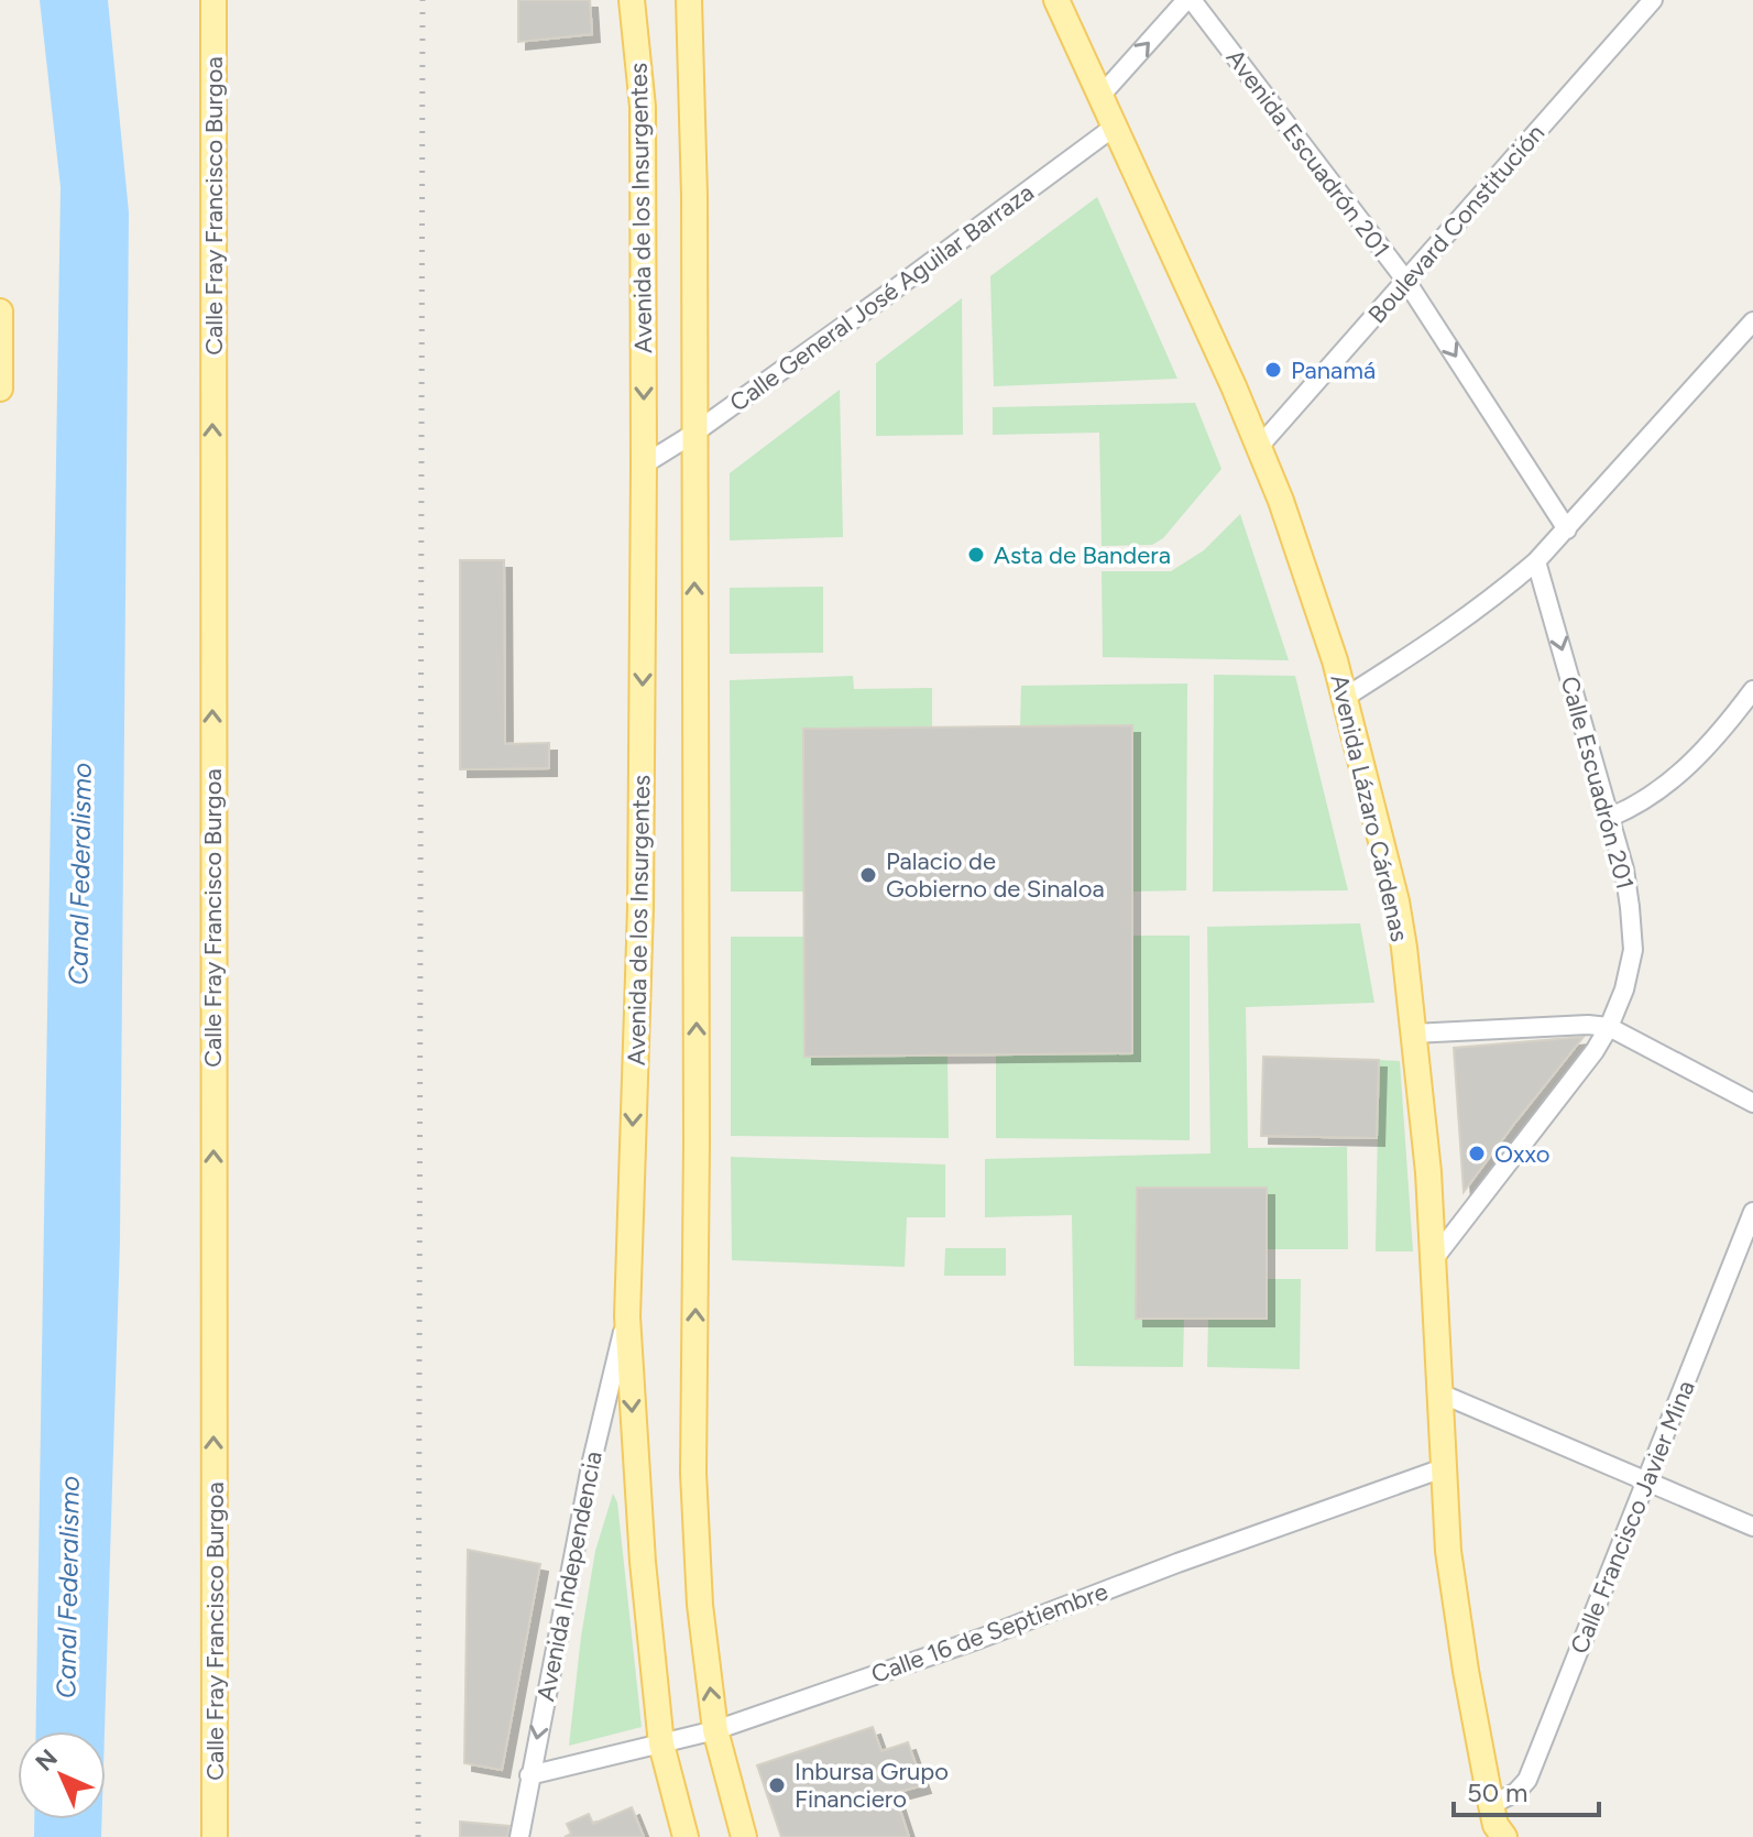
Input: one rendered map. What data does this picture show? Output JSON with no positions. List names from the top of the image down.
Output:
{
  "streets": {
    "main road": ["Calle Fray Francisco Burgoa", "Avenida de los Insurgentes", "Avenida Lázaro Cárdenas"],
    "street": [
      "Avenida Escuadrón 201",
      "Boulevard Constitución",
      "Calle General José Aguilar Barraza",
      "Calle Escuadrón 201",
      "Calle Francisco Javier Mina",
      "Avenida Independencia",
      "Calle 16 de Septiembre"
    ]
  },
  "crossings": [
    ["Avenida Escuadrón 201", "Boulevard Constitución"],
    ["Avenida de los Insurgentes", "Calle General José Aguilar Barraza"],
    ["Avenida de los Insurgentes", "Avenida Independencia"],
    ["Avenida de los Insurgentes", "Calle 16 de Septiembre"],
    ["Boulevard Constitución", "Avenida Lázaro Cárdenas"],
    ["Calle General José Aguilar Barraza", "Avenida Lázaro Cárdenas"],
    ["Calle Escuadrón 201", "Avenida Lázaro Cárdenas"],
    ["Avenida Lázaro Cárdenas", "Calle Francisco Javier Mina"],
    ["Avenida Lázaro Cárdenas", "Calle 16 de Septiembre"],
    ["Avenida Independencia", "Calle 16 de Septiembre"]
  ],
  "one_way": ["Avenida Escuadrón 201", "Calle Fray Francisco Burgoa", "Avenida Independencia"],
  "water": ["Canal Federalismo"],
  "places": [
    "Panamá",
    "Asta de Bandera",
    "Palacio de Gobierno de Sinaloa",
    "Oxxo",
    "Inbursa Grupo Financiero"
  ],
  "scale_bar": "50 m",
  "north": "top left"
}
